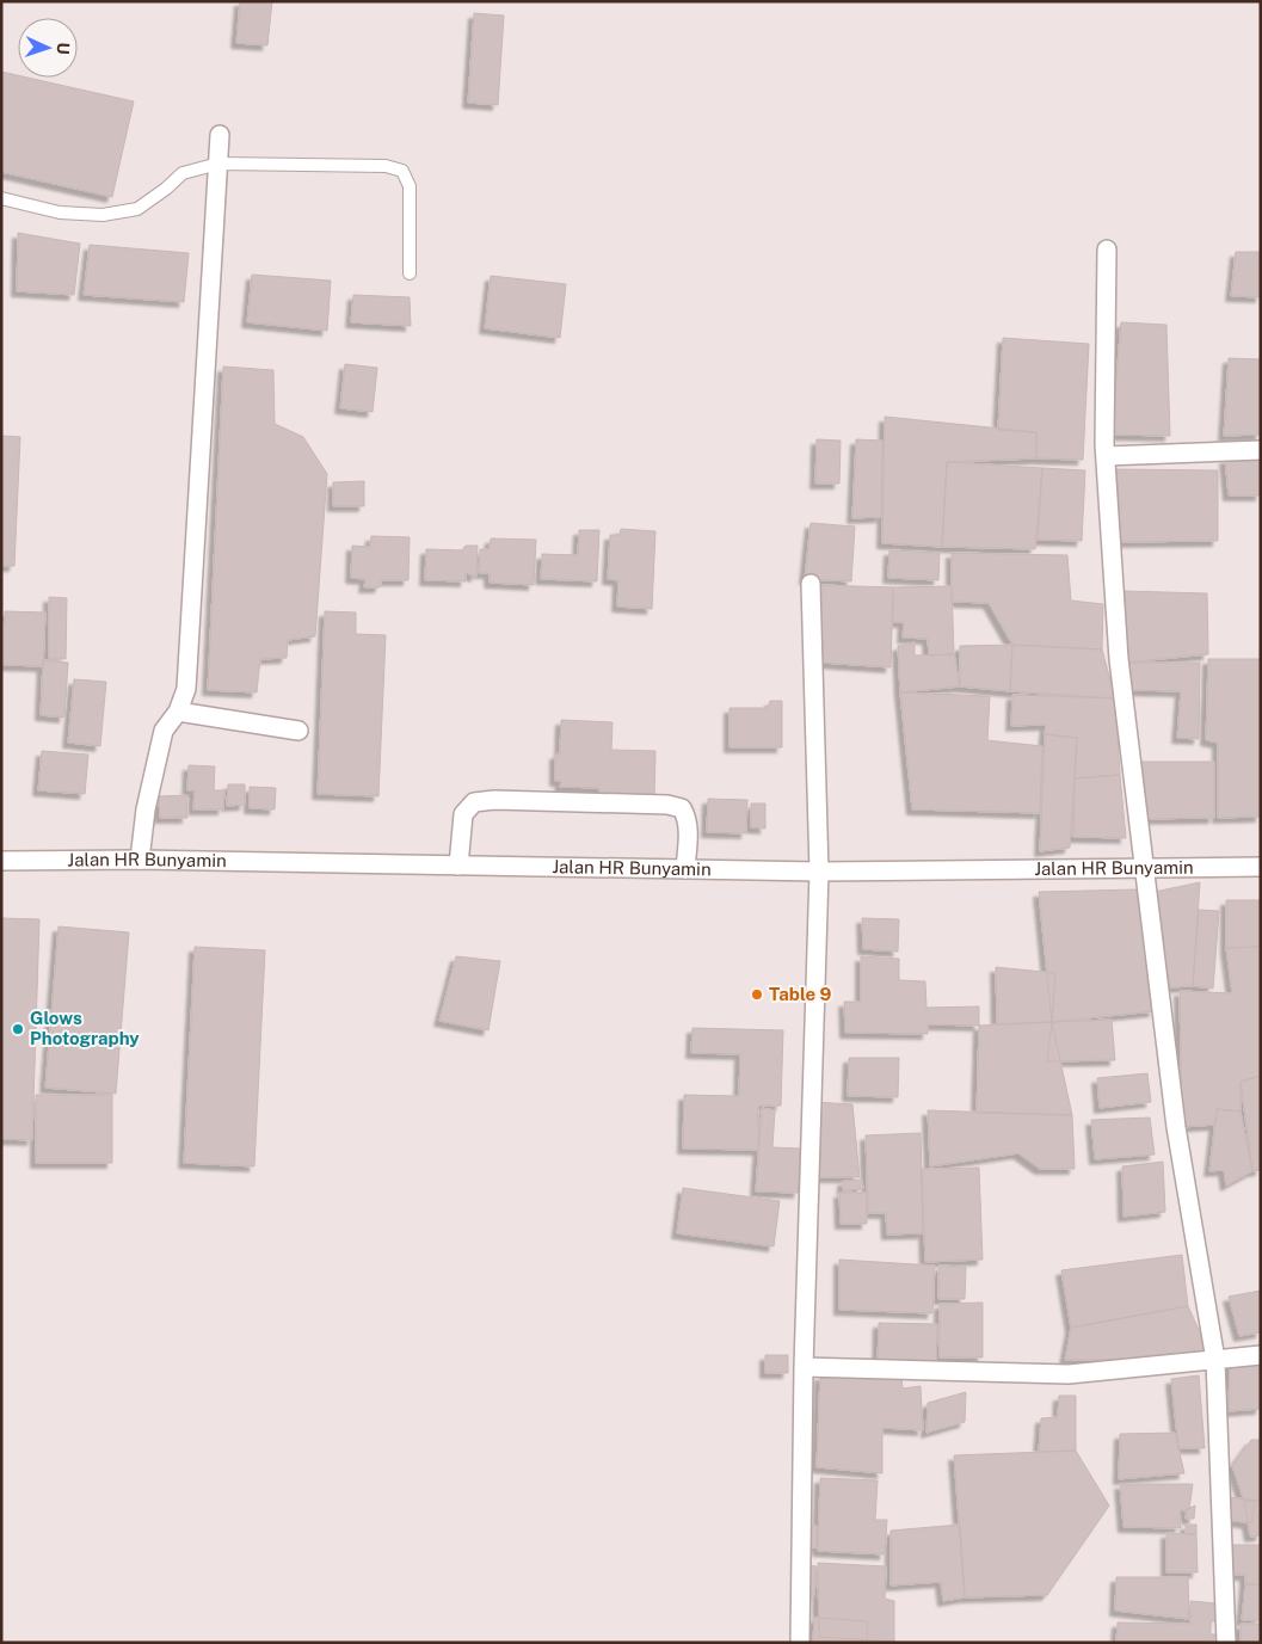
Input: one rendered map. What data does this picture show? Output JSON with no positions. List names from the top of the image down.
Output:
{
  "streets": {
    "street": ["Jalan HR Bunyamin"]
  },
  "places": ["Table 9", "Glows Photography"],
  "north": "right"
}
